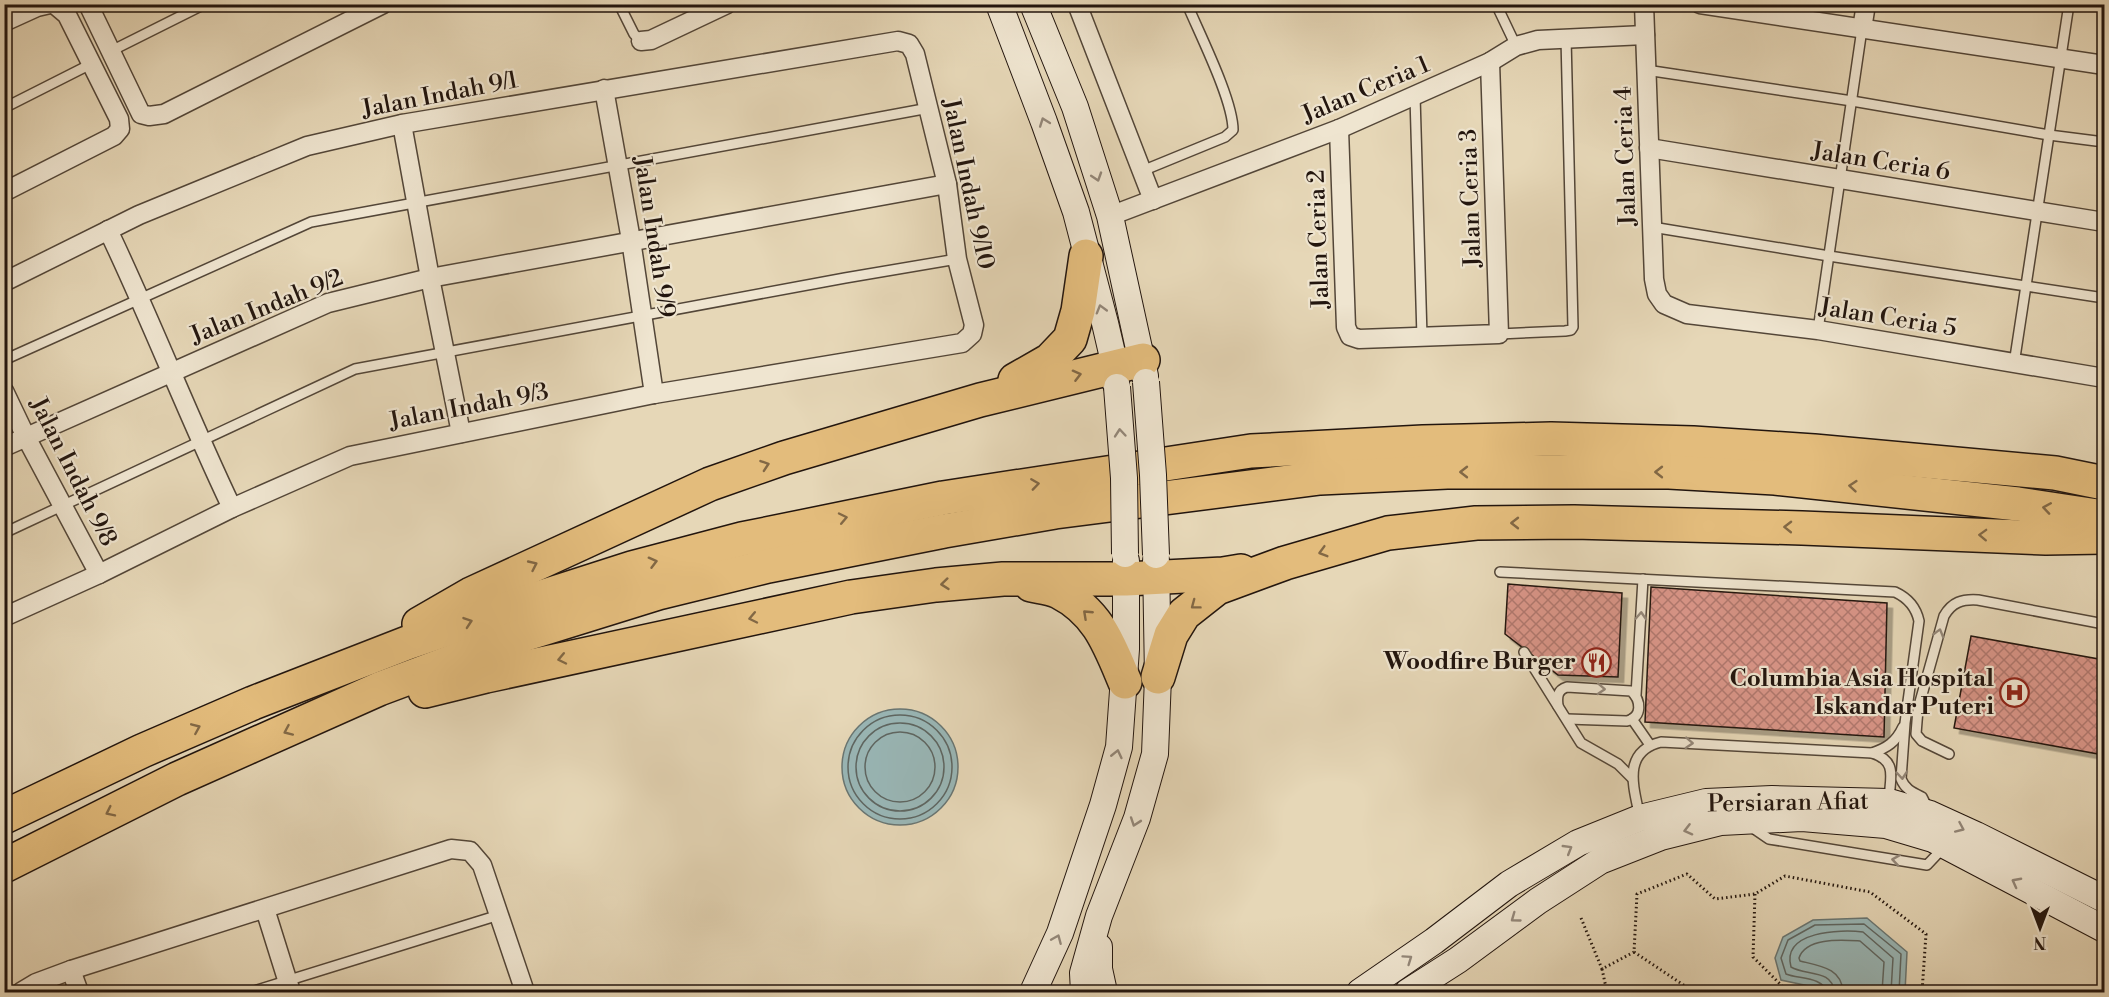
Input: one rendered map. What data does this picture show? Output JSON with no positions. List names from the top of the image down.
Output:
{
  "streets": {
    "main road": ["Persiaran Afiat"],
    "street": [
      "Jalan Ceria 1",
      "Jalan Indah 9/1",
      "Jalan Ceria 4",
      "Jalan Ceria 6",
      "Jalan Indah 9/10",
      "Jalan Ceria 3",
      "Jalan Indah 9/9",
      "Jalan Ceria 2",
      "Jalan Indah 9/2",
      "Jalan Ceria 5",
      "Jalan Indah 9/3",
      "Jalan Indah 9/8"
    ]
  },
  "crossings": [
    ["Jalan Ceria 1", "Jalan Ceria 4"],
    ["Jalan Ceria 1", "Jalan Ceria 3"],
    ["Jalan Ceria 1", "Jalan Ceria 2"],
    ["Jalan Indah 9/1", "Jalan Indah 9/10"],
    ["Jalan Indah 9/1", "Jalan Indah 9/9"],
    ["Jalan Ceria 4", "Jalan Ceria 6"],
    ["Jalan Ceria 4", "Jalan Ceria 5"],
    ["Jalan Indah 9/10", "Jalan Indah 9/2"],
    ["Jalan Indah 9/10", "Jalan Indah 9/3"],
    ["Jalan Indah 9/9", "Jalan Indah 9/2"],
    ["Jalan Indah 9/9", "Jalan Indah 9/3"],
    ["Jalan Indah 9/2", "Jalan Indah 9/8"],
    ["Jalan Indah 9/3", "Jalan Indah 9/8"]
  ],
  "places": {
    "restaurant": ["Woodfire Burger"],
    "hospital": ["Columbia Asia Hospital Iskandar Puteri"]
  },
  "north": "bottom"
}
